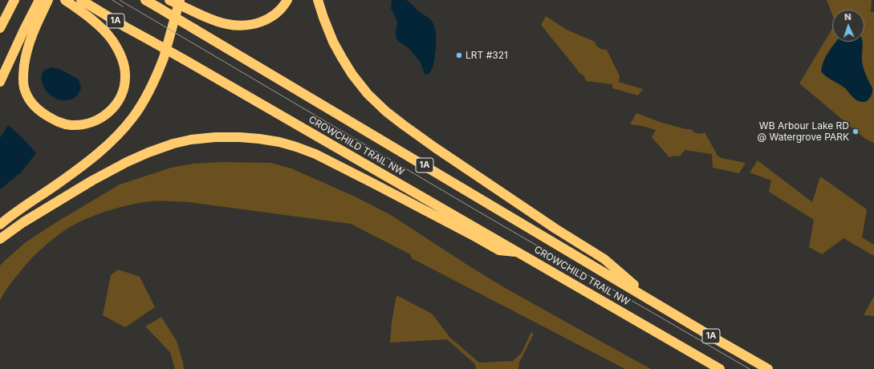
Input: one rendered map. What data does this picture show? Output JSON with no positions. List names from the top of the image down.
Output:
{
  "streets": {
    "highway": ["1A", "CROWCHILD TRAIL NW"]
  },
  "places": ["LRT #321", "WB Arbour Lake RD @ Watergrove PARK"],
  "north": "top"
}
